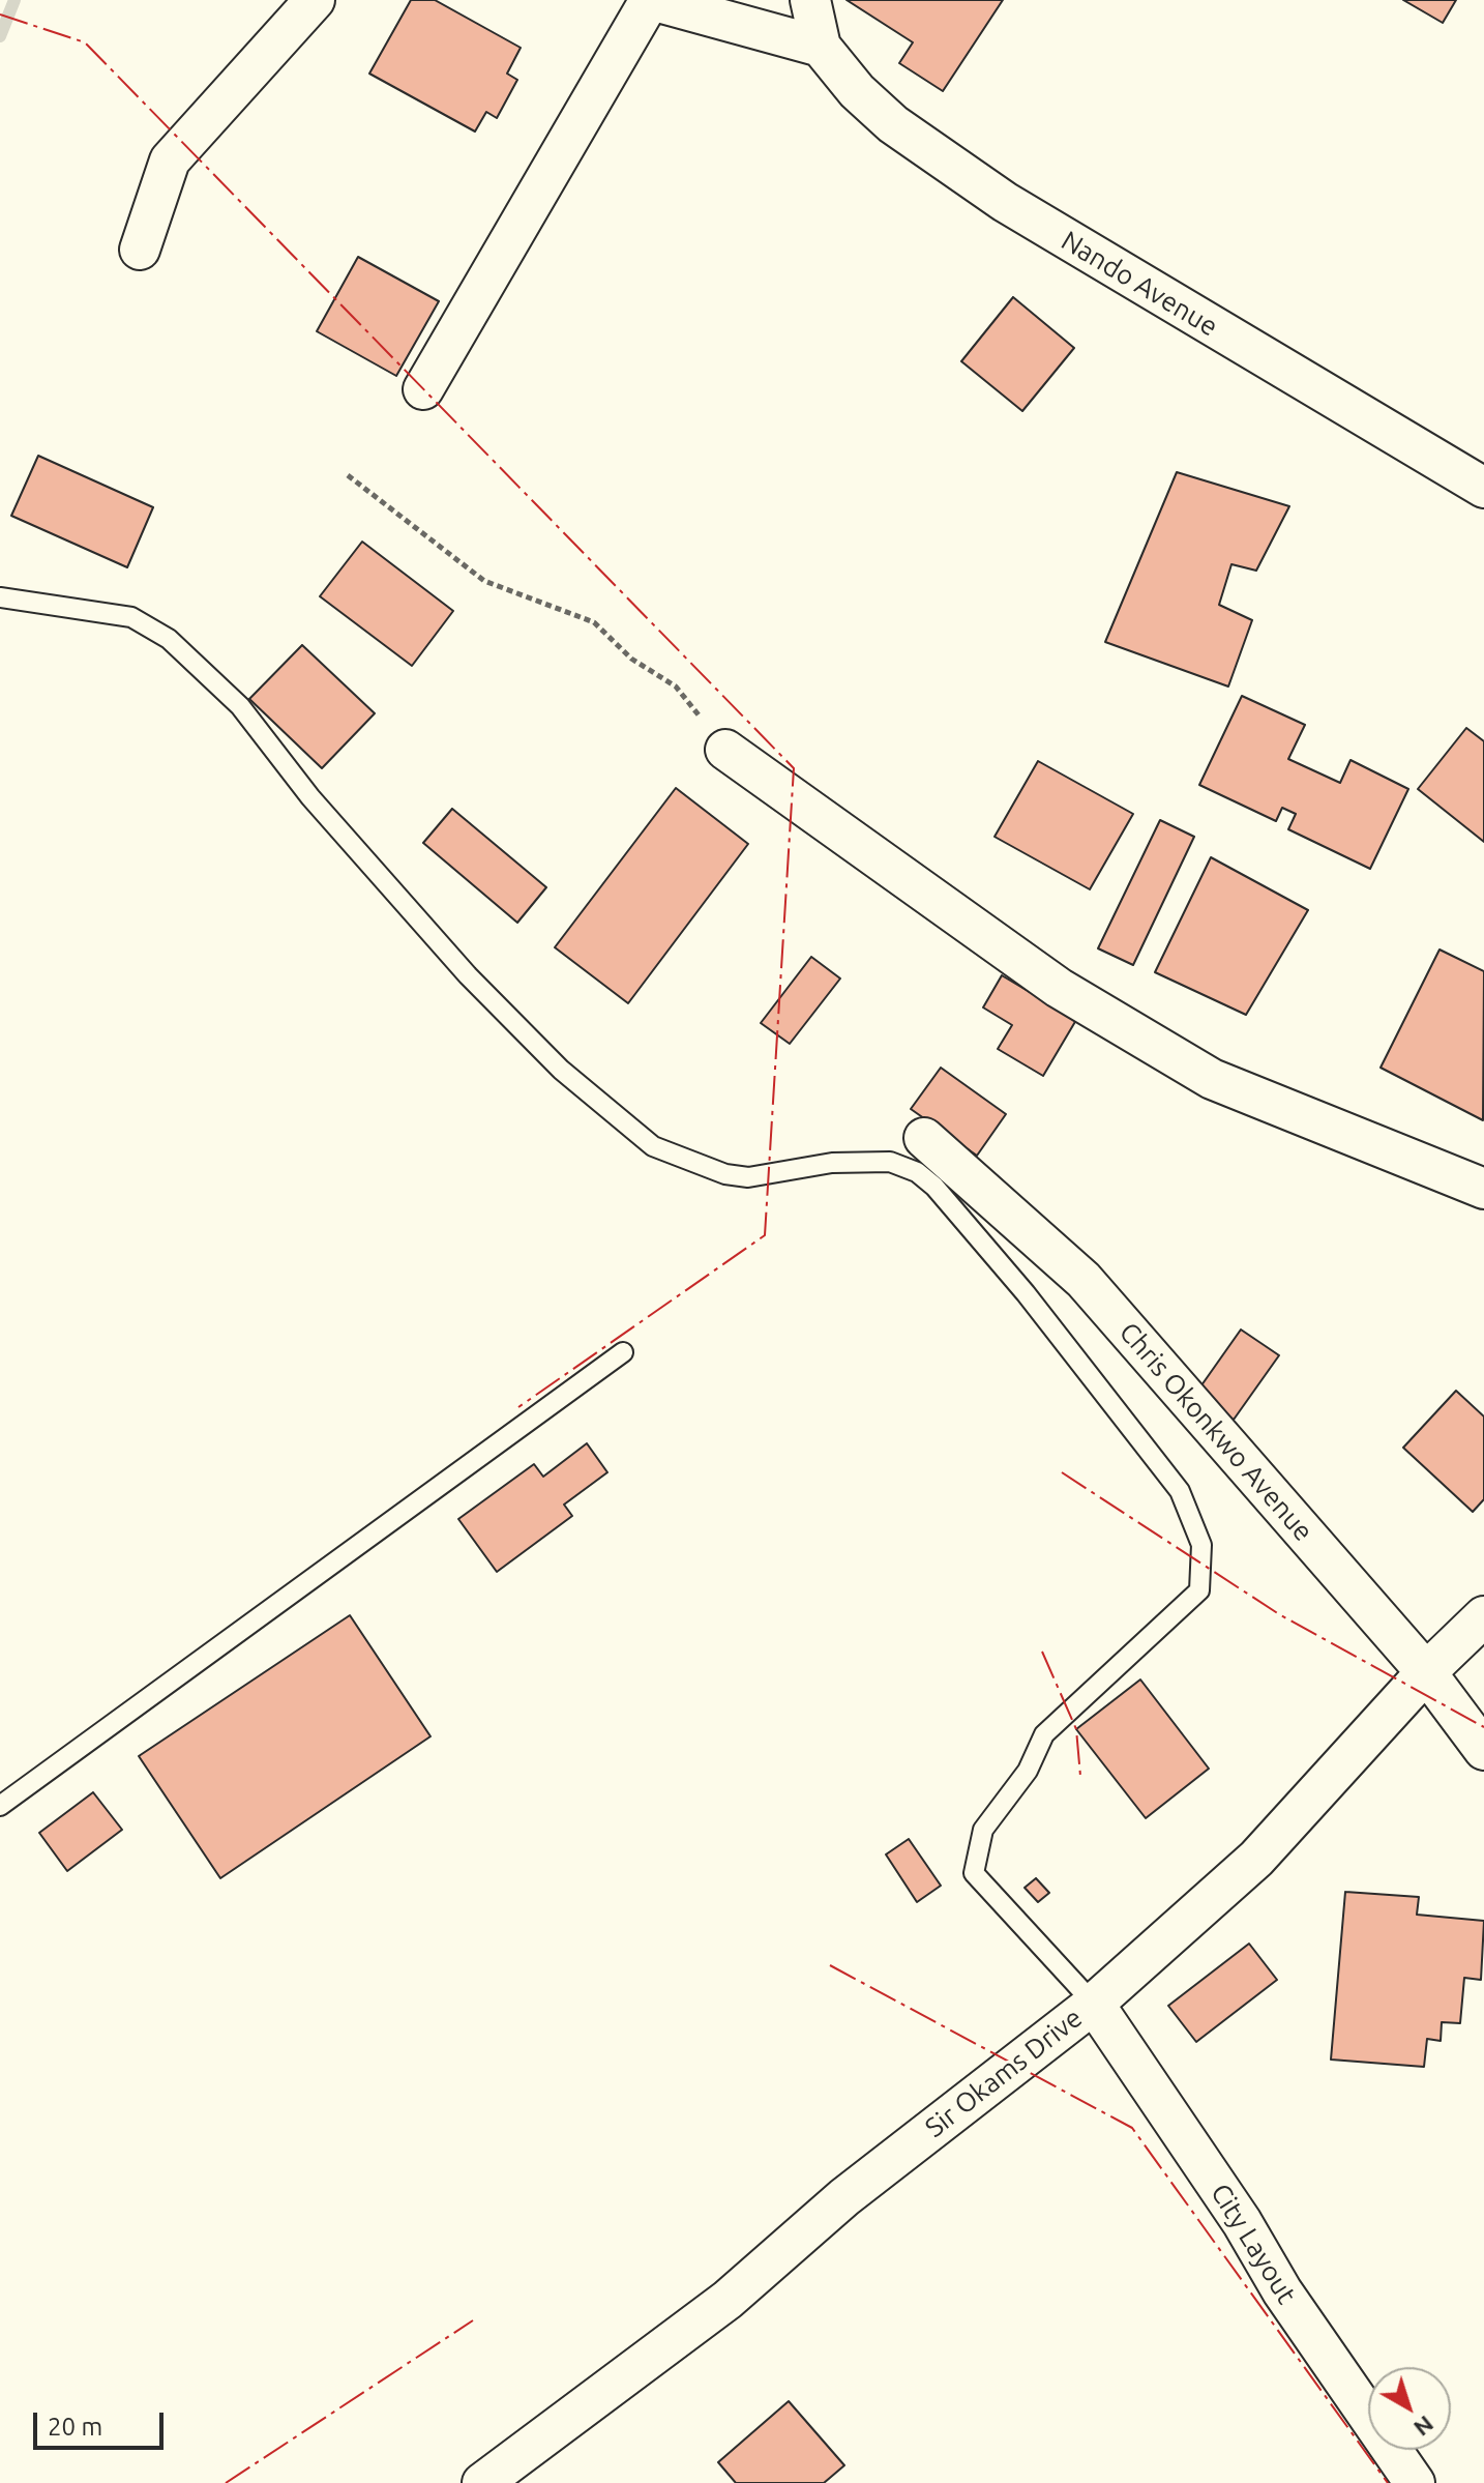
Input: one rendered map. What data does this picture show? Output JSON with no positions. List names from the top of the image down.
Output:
{
  "streets": {
    "street": [
      "Nando Avenue",
      "Chris Okonkwo Avenue",
      "Sir Okams Drive",
      "City Layout"
    ]
  },
  "crossings": [
    ["Chris Okonkwo Avenue", "Sir Okams Drive"],
    ["Sir Okams Drive", "City Layout"]
  ],
  "scale_bar": "20 m",
  "north": "bottom right"
}
